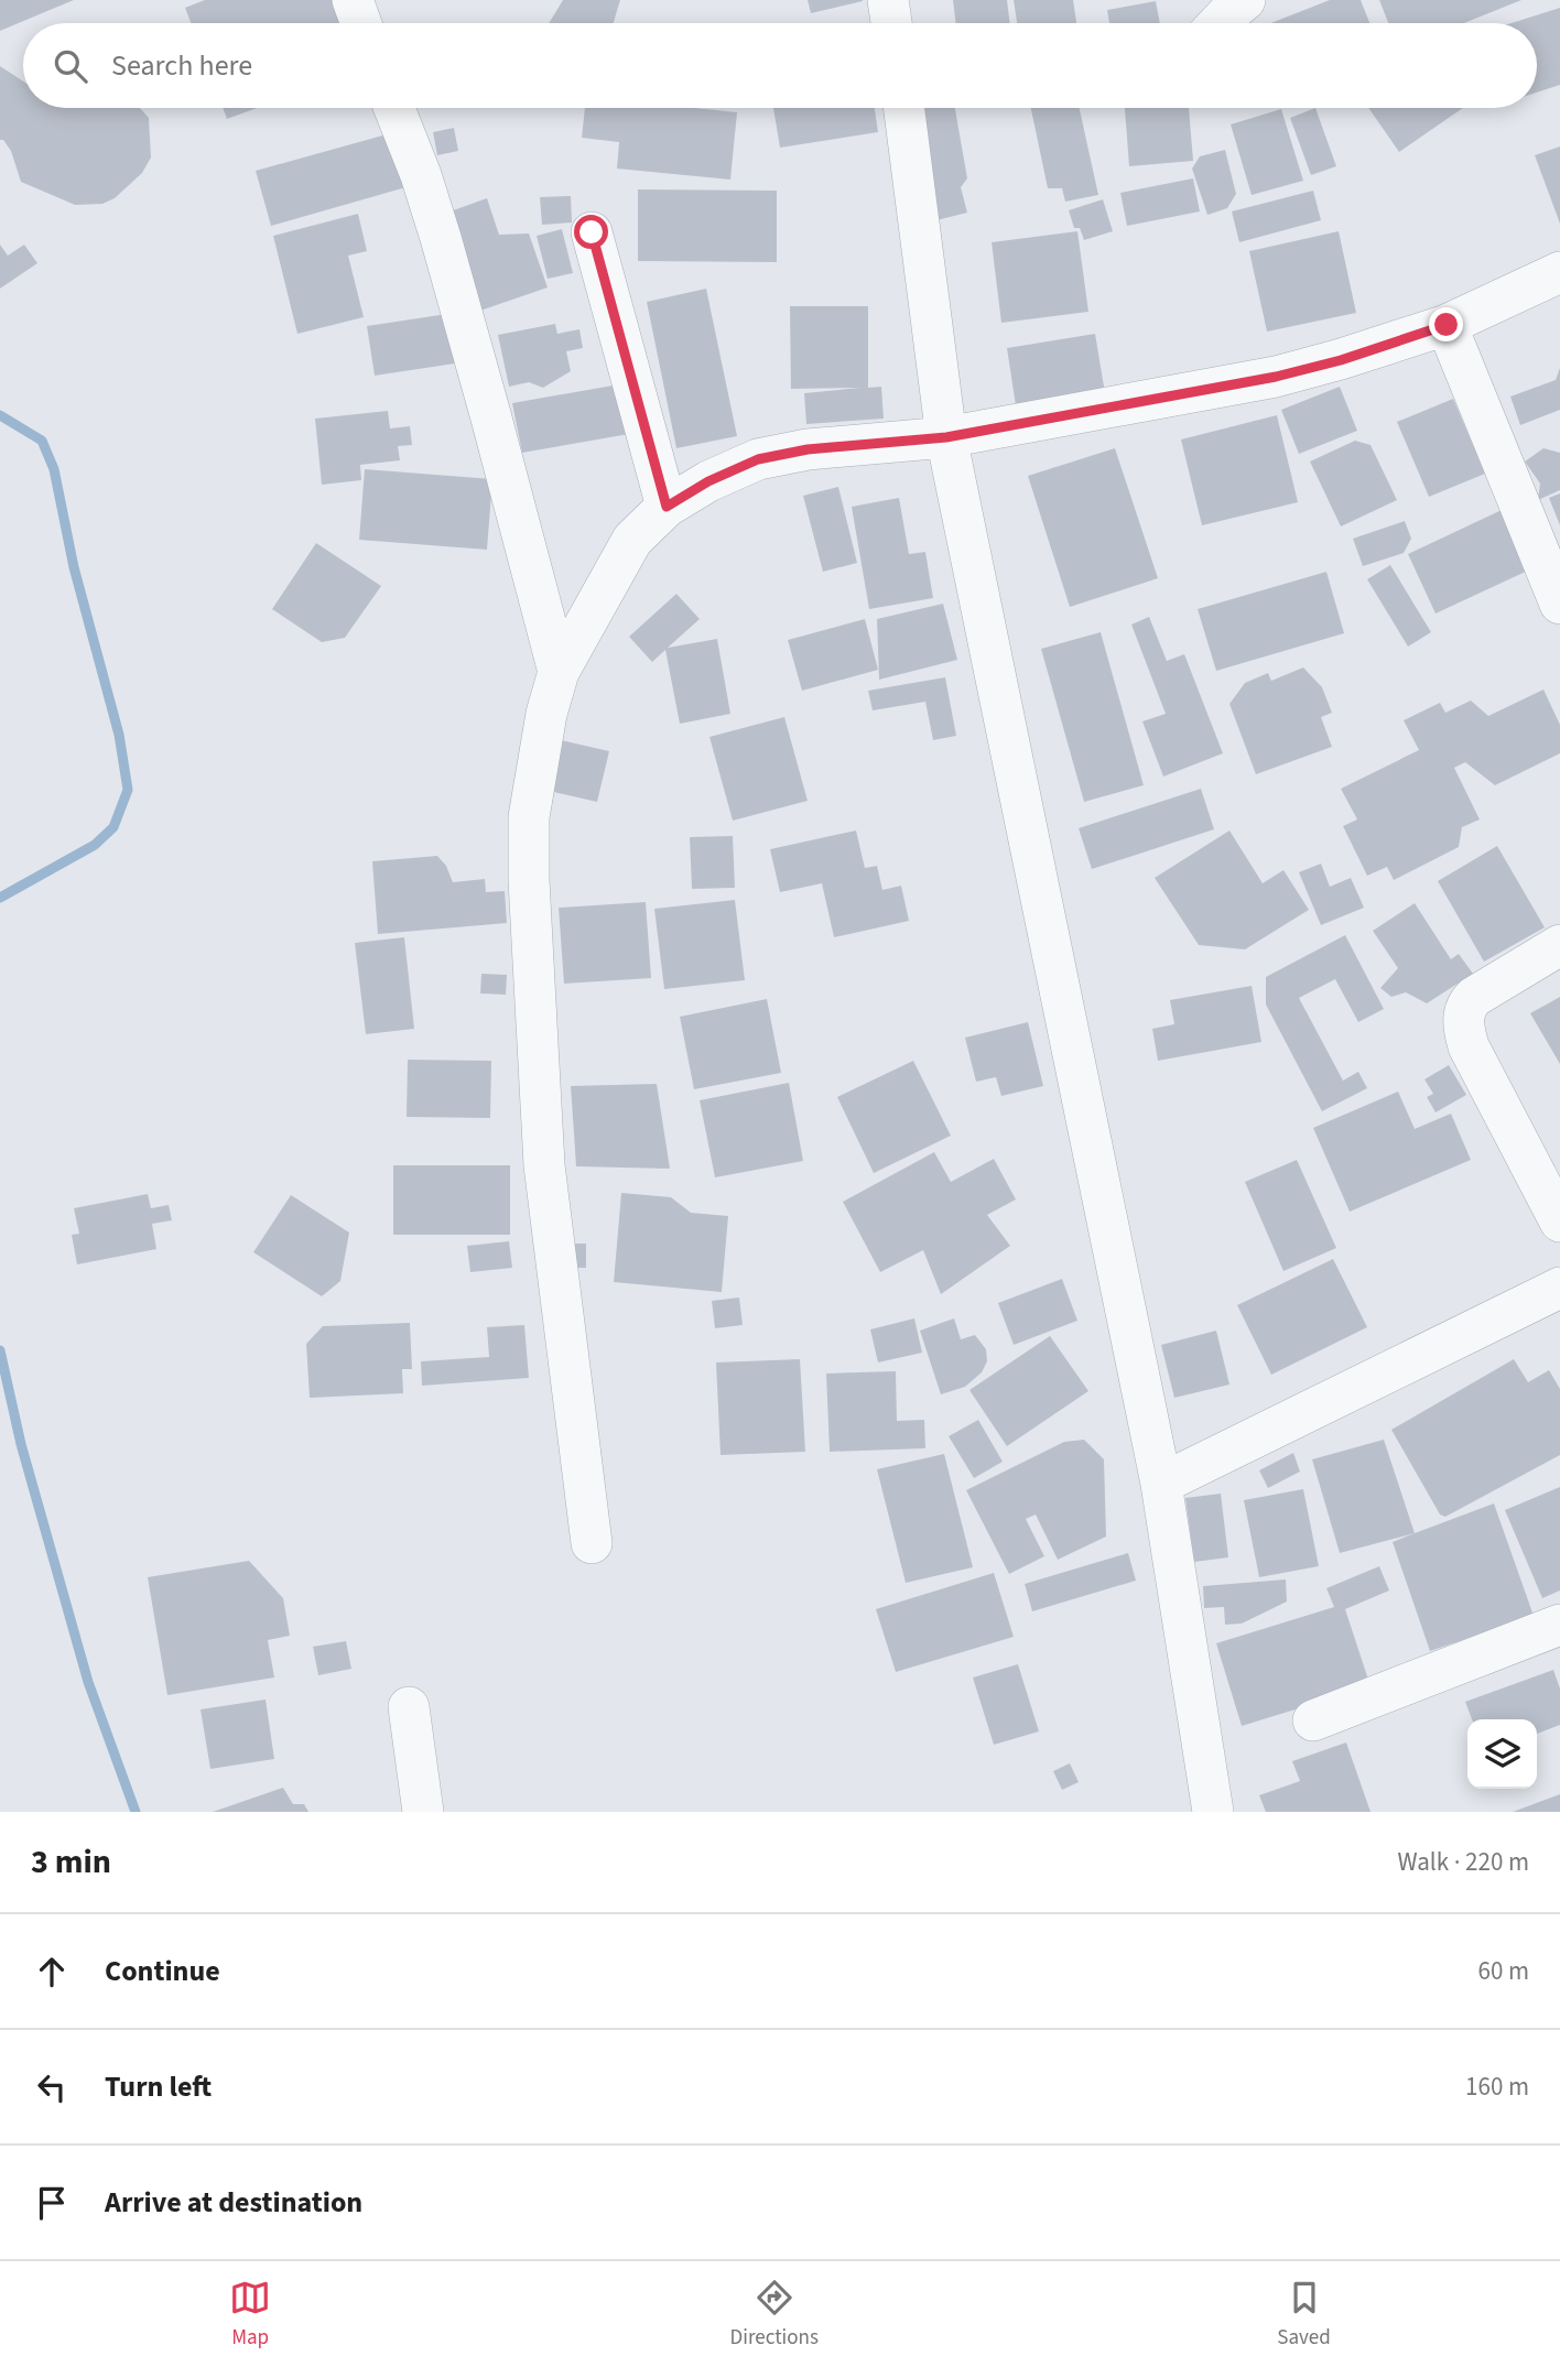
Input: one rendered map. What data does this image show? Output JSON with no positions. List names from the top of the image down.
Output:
{
  "page": {
    "search": "Search here",
    "heading": ["3 min", "Walk · 220 m"],
    "list": [
      ["Continue", "60 m"],
      ["Turn left", "160 m"],
      "Arrive at destination"
    ],
    "nav": ["Map", "Directions", "Saved"]
  }
}
